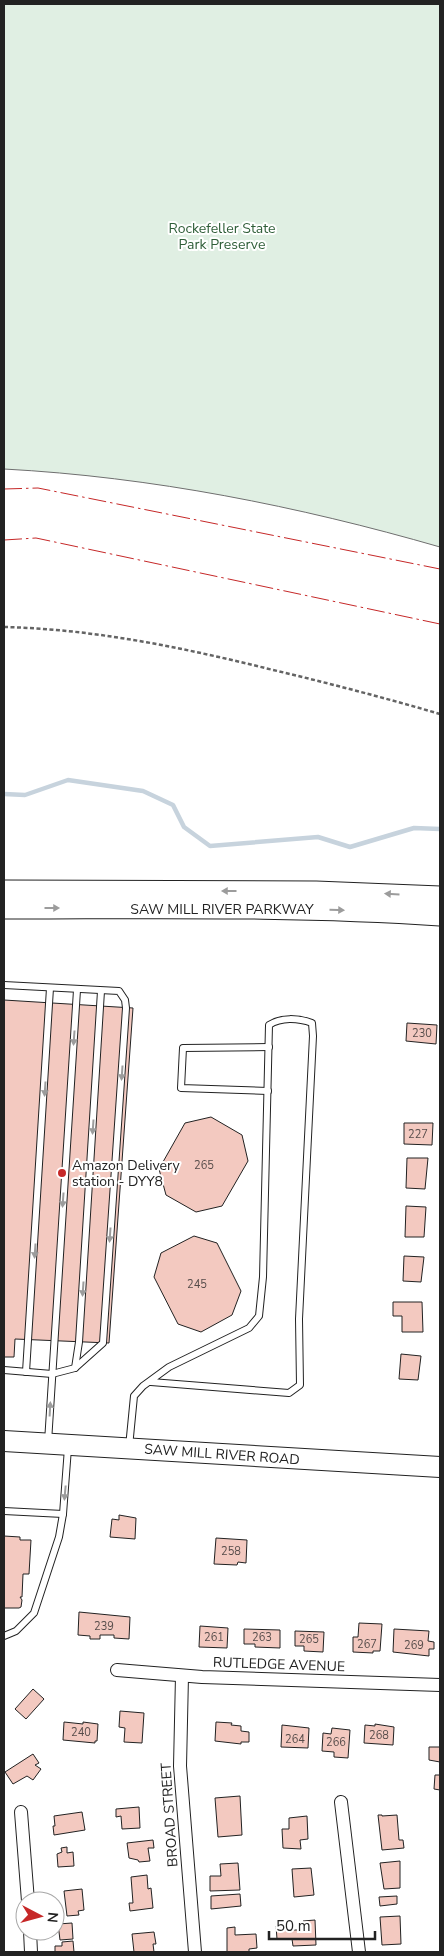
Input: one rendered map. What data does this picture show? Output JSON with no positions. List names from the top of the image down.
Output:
{
  "streets": {
    "highway": ["SAW MILL RIVER PARKWAY"],
    "main road": ["SAW MILL RIVER ROAD"],
    "street": ["RUTLEDGE AVENUE", "BROAD STREET"]
  },
  "crossings": [
    ["RUTLEDGE AVENUE", "BROAD STREET"]
  ],
  "parks": ["Rockefeller State Park Preserve"],
  "places": ["Amazon Delivery station - DYY8"],
  "house_numbers": [
    "230",
    "227",
    "265",
    "245",
    "258",
    "239",
    "261",
    "263",
    "265",
    "267",
    "269",
    "240",
    "268",
    "264",
    "266"
  ],
  "scale_bar": "50 m",
  "north": "right"
}
